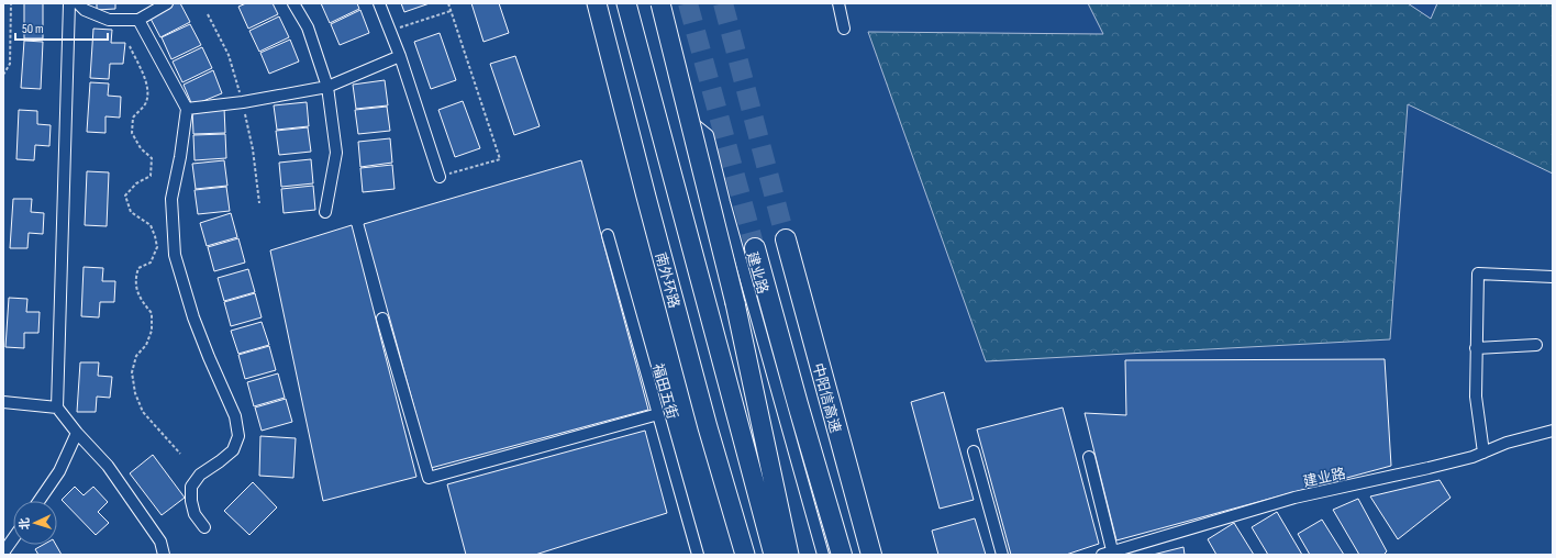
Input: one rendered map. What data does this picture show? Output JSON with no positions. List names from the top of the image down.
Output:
{
  "streets": {
    "highway": ["南外环路", "中阳信高速"],
    "street": ["建业路", "福田五街"]
  },
  "scale_bar": "50 m",
  "north": "left"
}
